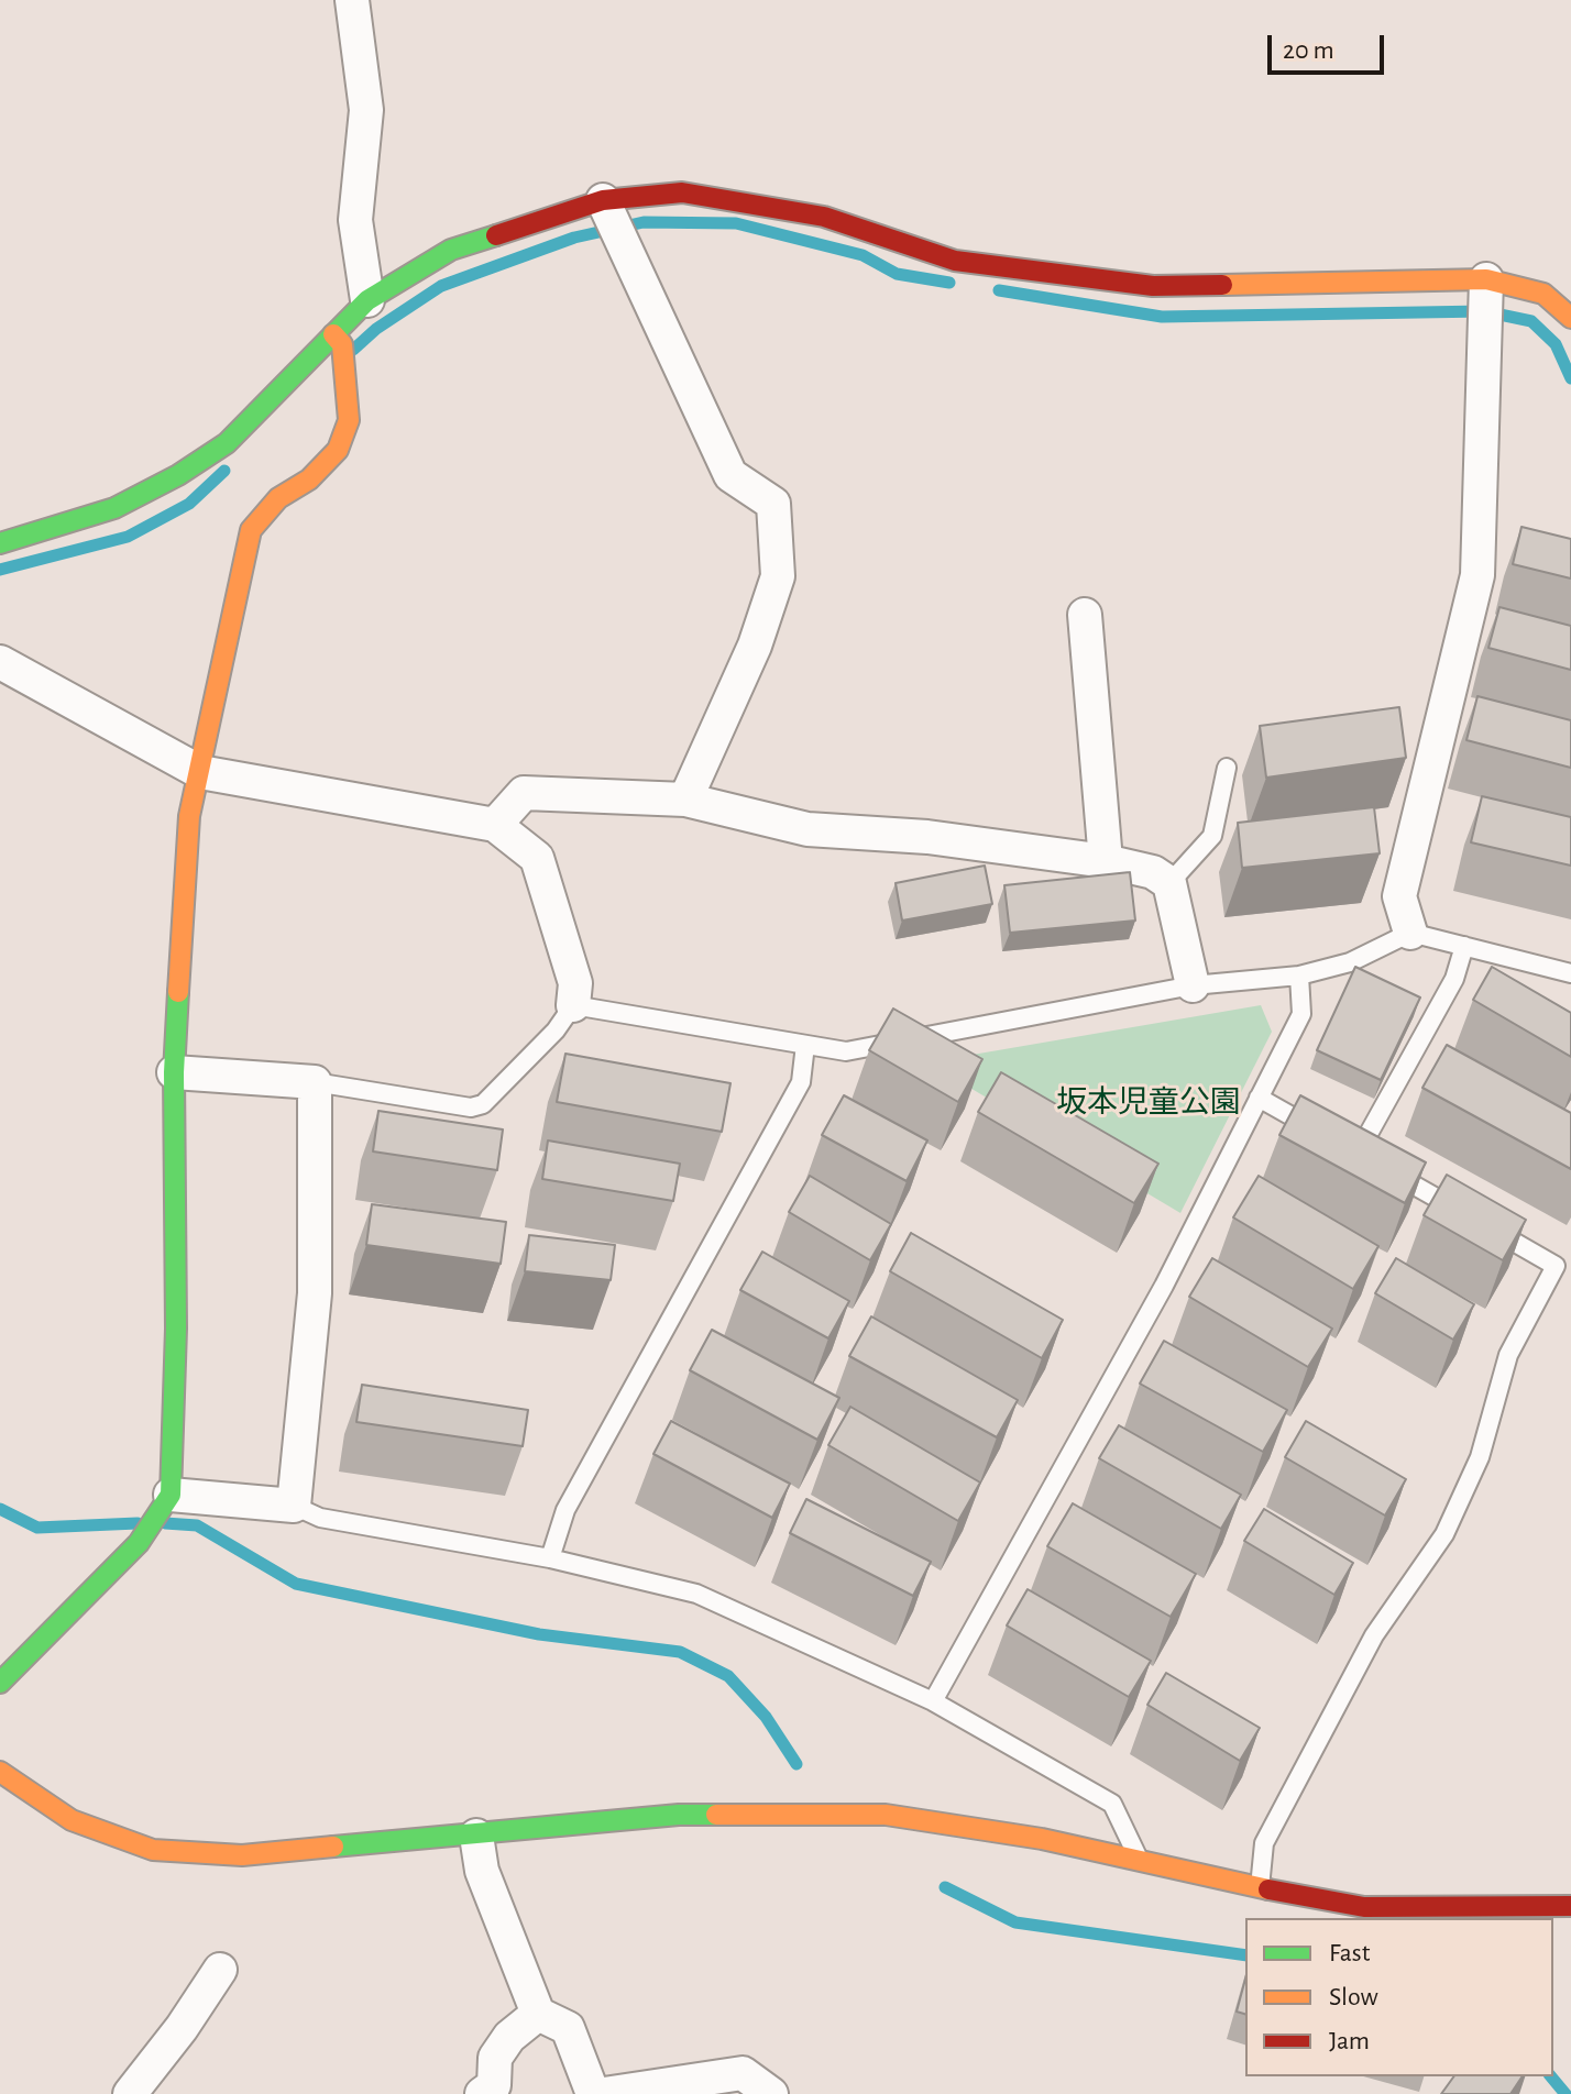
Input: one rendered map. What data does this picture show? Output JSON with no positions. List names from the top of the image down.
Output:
{
  "parks": ["坂本児童公園"],
  "legend": ["Fast", "Slow", "Jam"],
  "scale_bar": "20 m"
}
